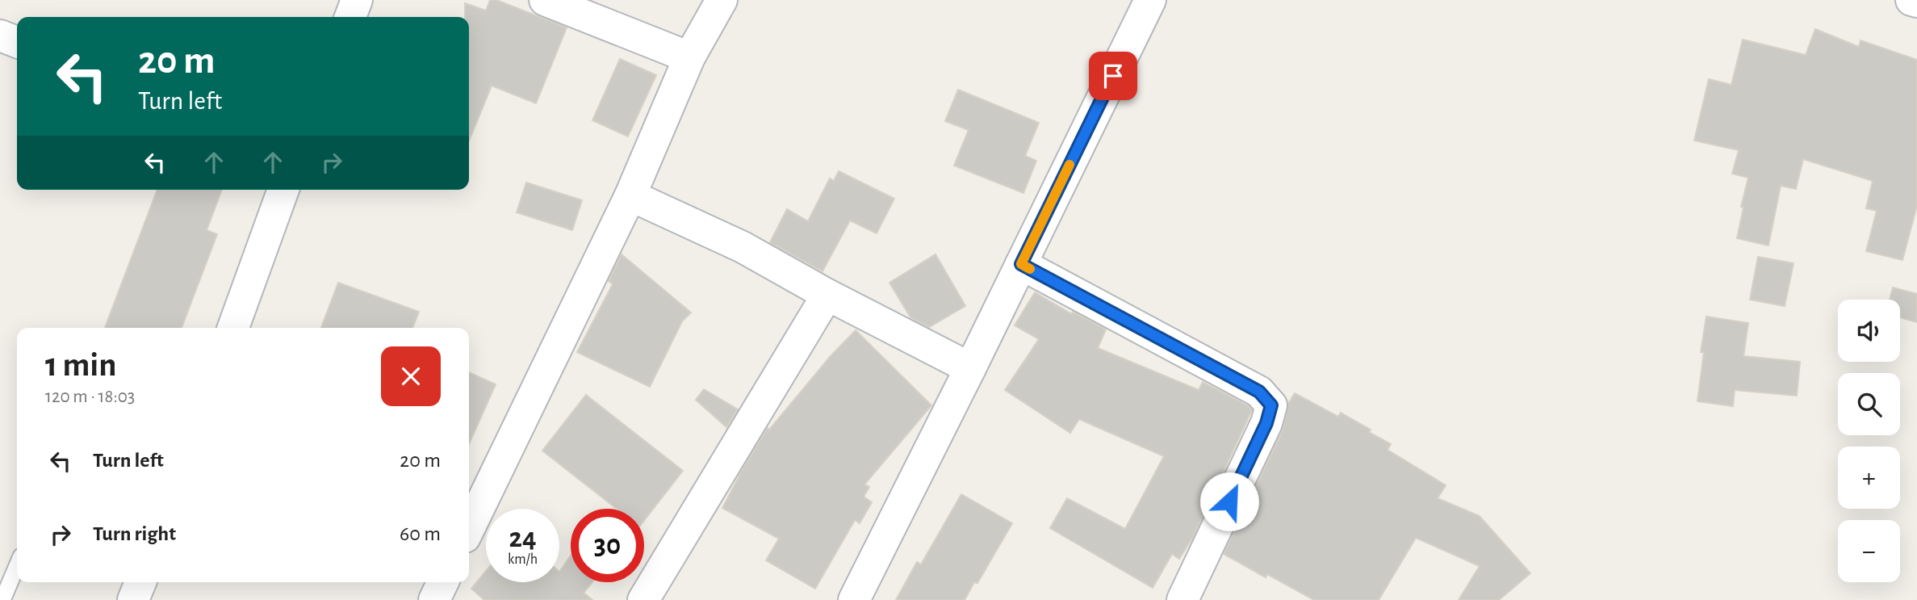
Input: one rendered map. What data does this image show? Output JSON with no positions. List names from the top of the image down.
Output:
{
  "page": {
    "turn": ["20 m", "Turn left"],
    "map_buttons": ["+", "−"],
    "heading": ["1 min", "120 m · 18:03"],
    "list": [
      {
        "name": "Turn left",
        "value": "20 m"
      },
      {
        "name": "Turn right",
        "value": "60 m"
      }
    ],
    "speed": "24 km/h",
    "limit": "30"
  }
}
